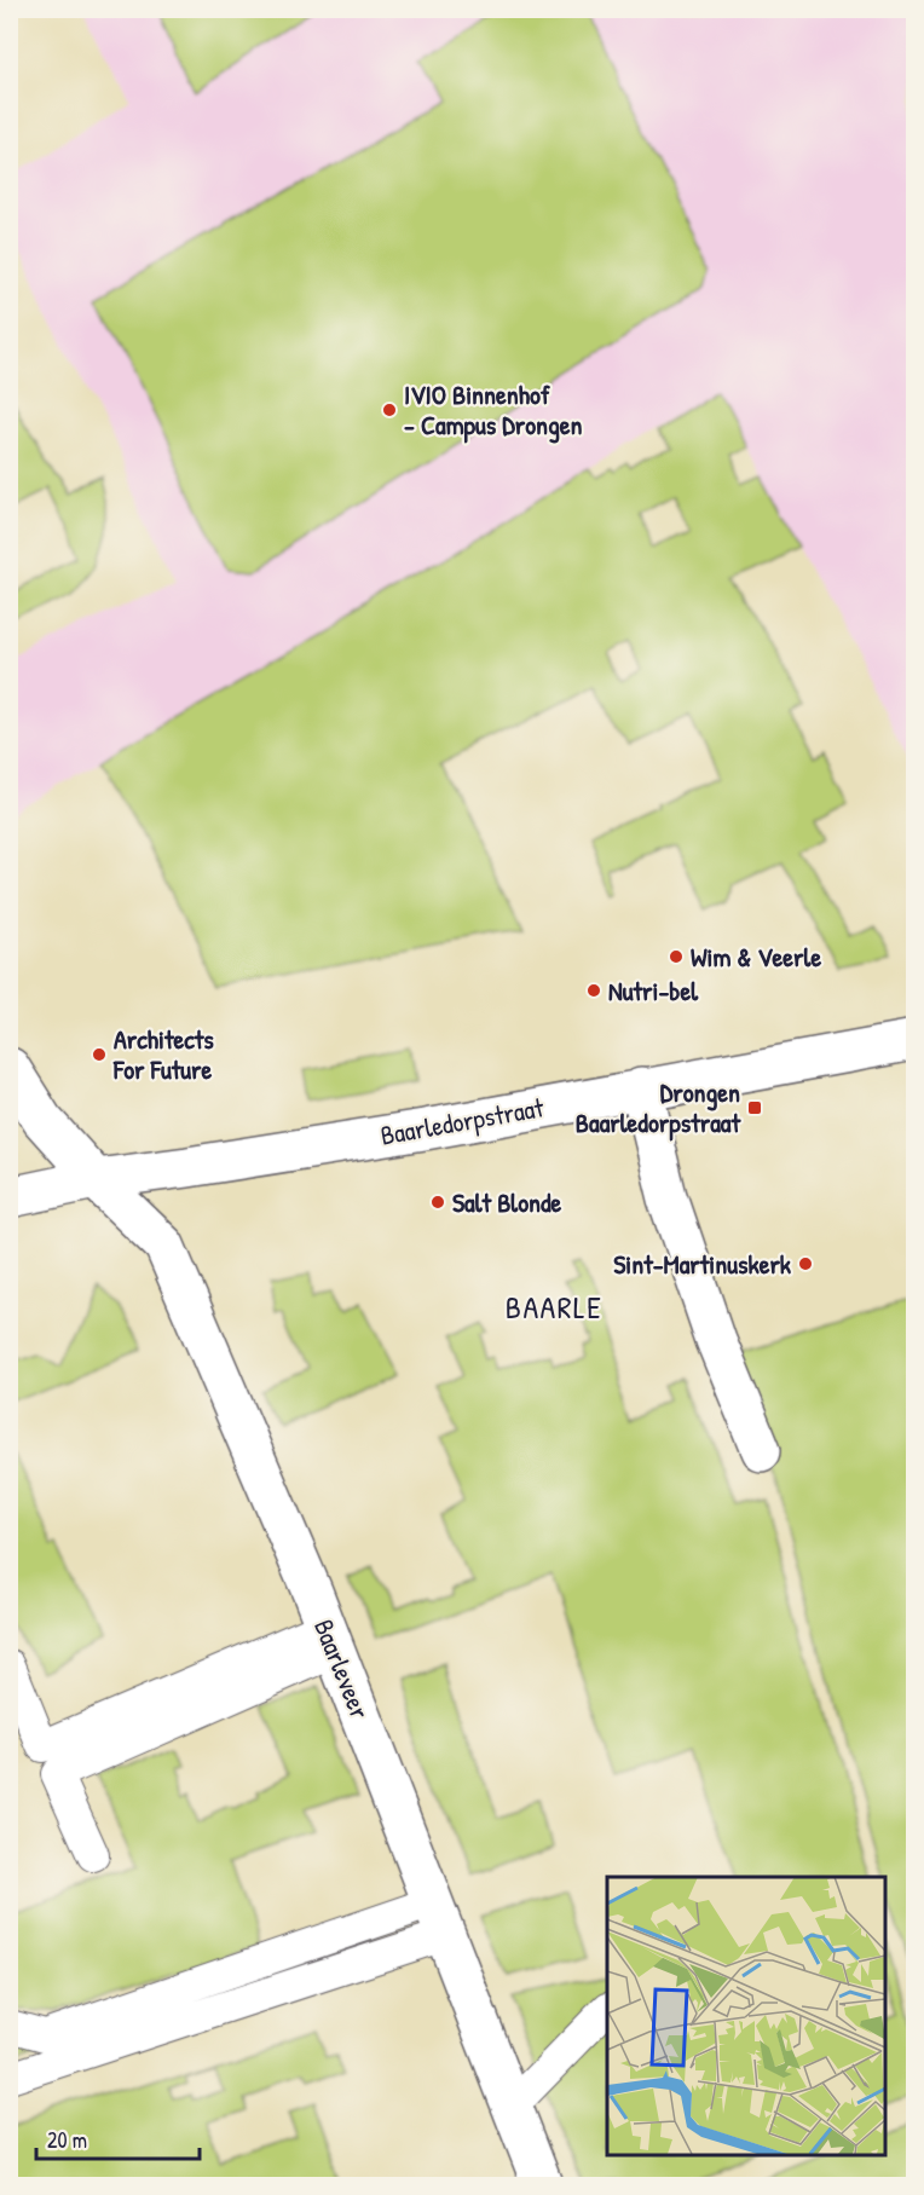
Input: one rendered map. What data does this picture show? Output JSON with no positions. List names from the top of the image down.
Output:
{
  "streets": {
    "street": ["Baarledorpstraat", "Baarleveer"]
  },
  "crossings": [
    ["Baarledorpstraat", "Baarleveer"]
  ],
  "districts": ["BAARLE"],
  "places": {
    "other": [
      "IVIO Binnenhof - Campus Drongen",
      "Wim & Veerle",
      "Nutri-bel",
      "Architects For Future",
      "Salt Blonde",
      "Sint-Martinuskerk"
    ],
    "transit": ["Drongen Baarledorpstraat"]
  },
  "scale_bar": "20 m"
}
